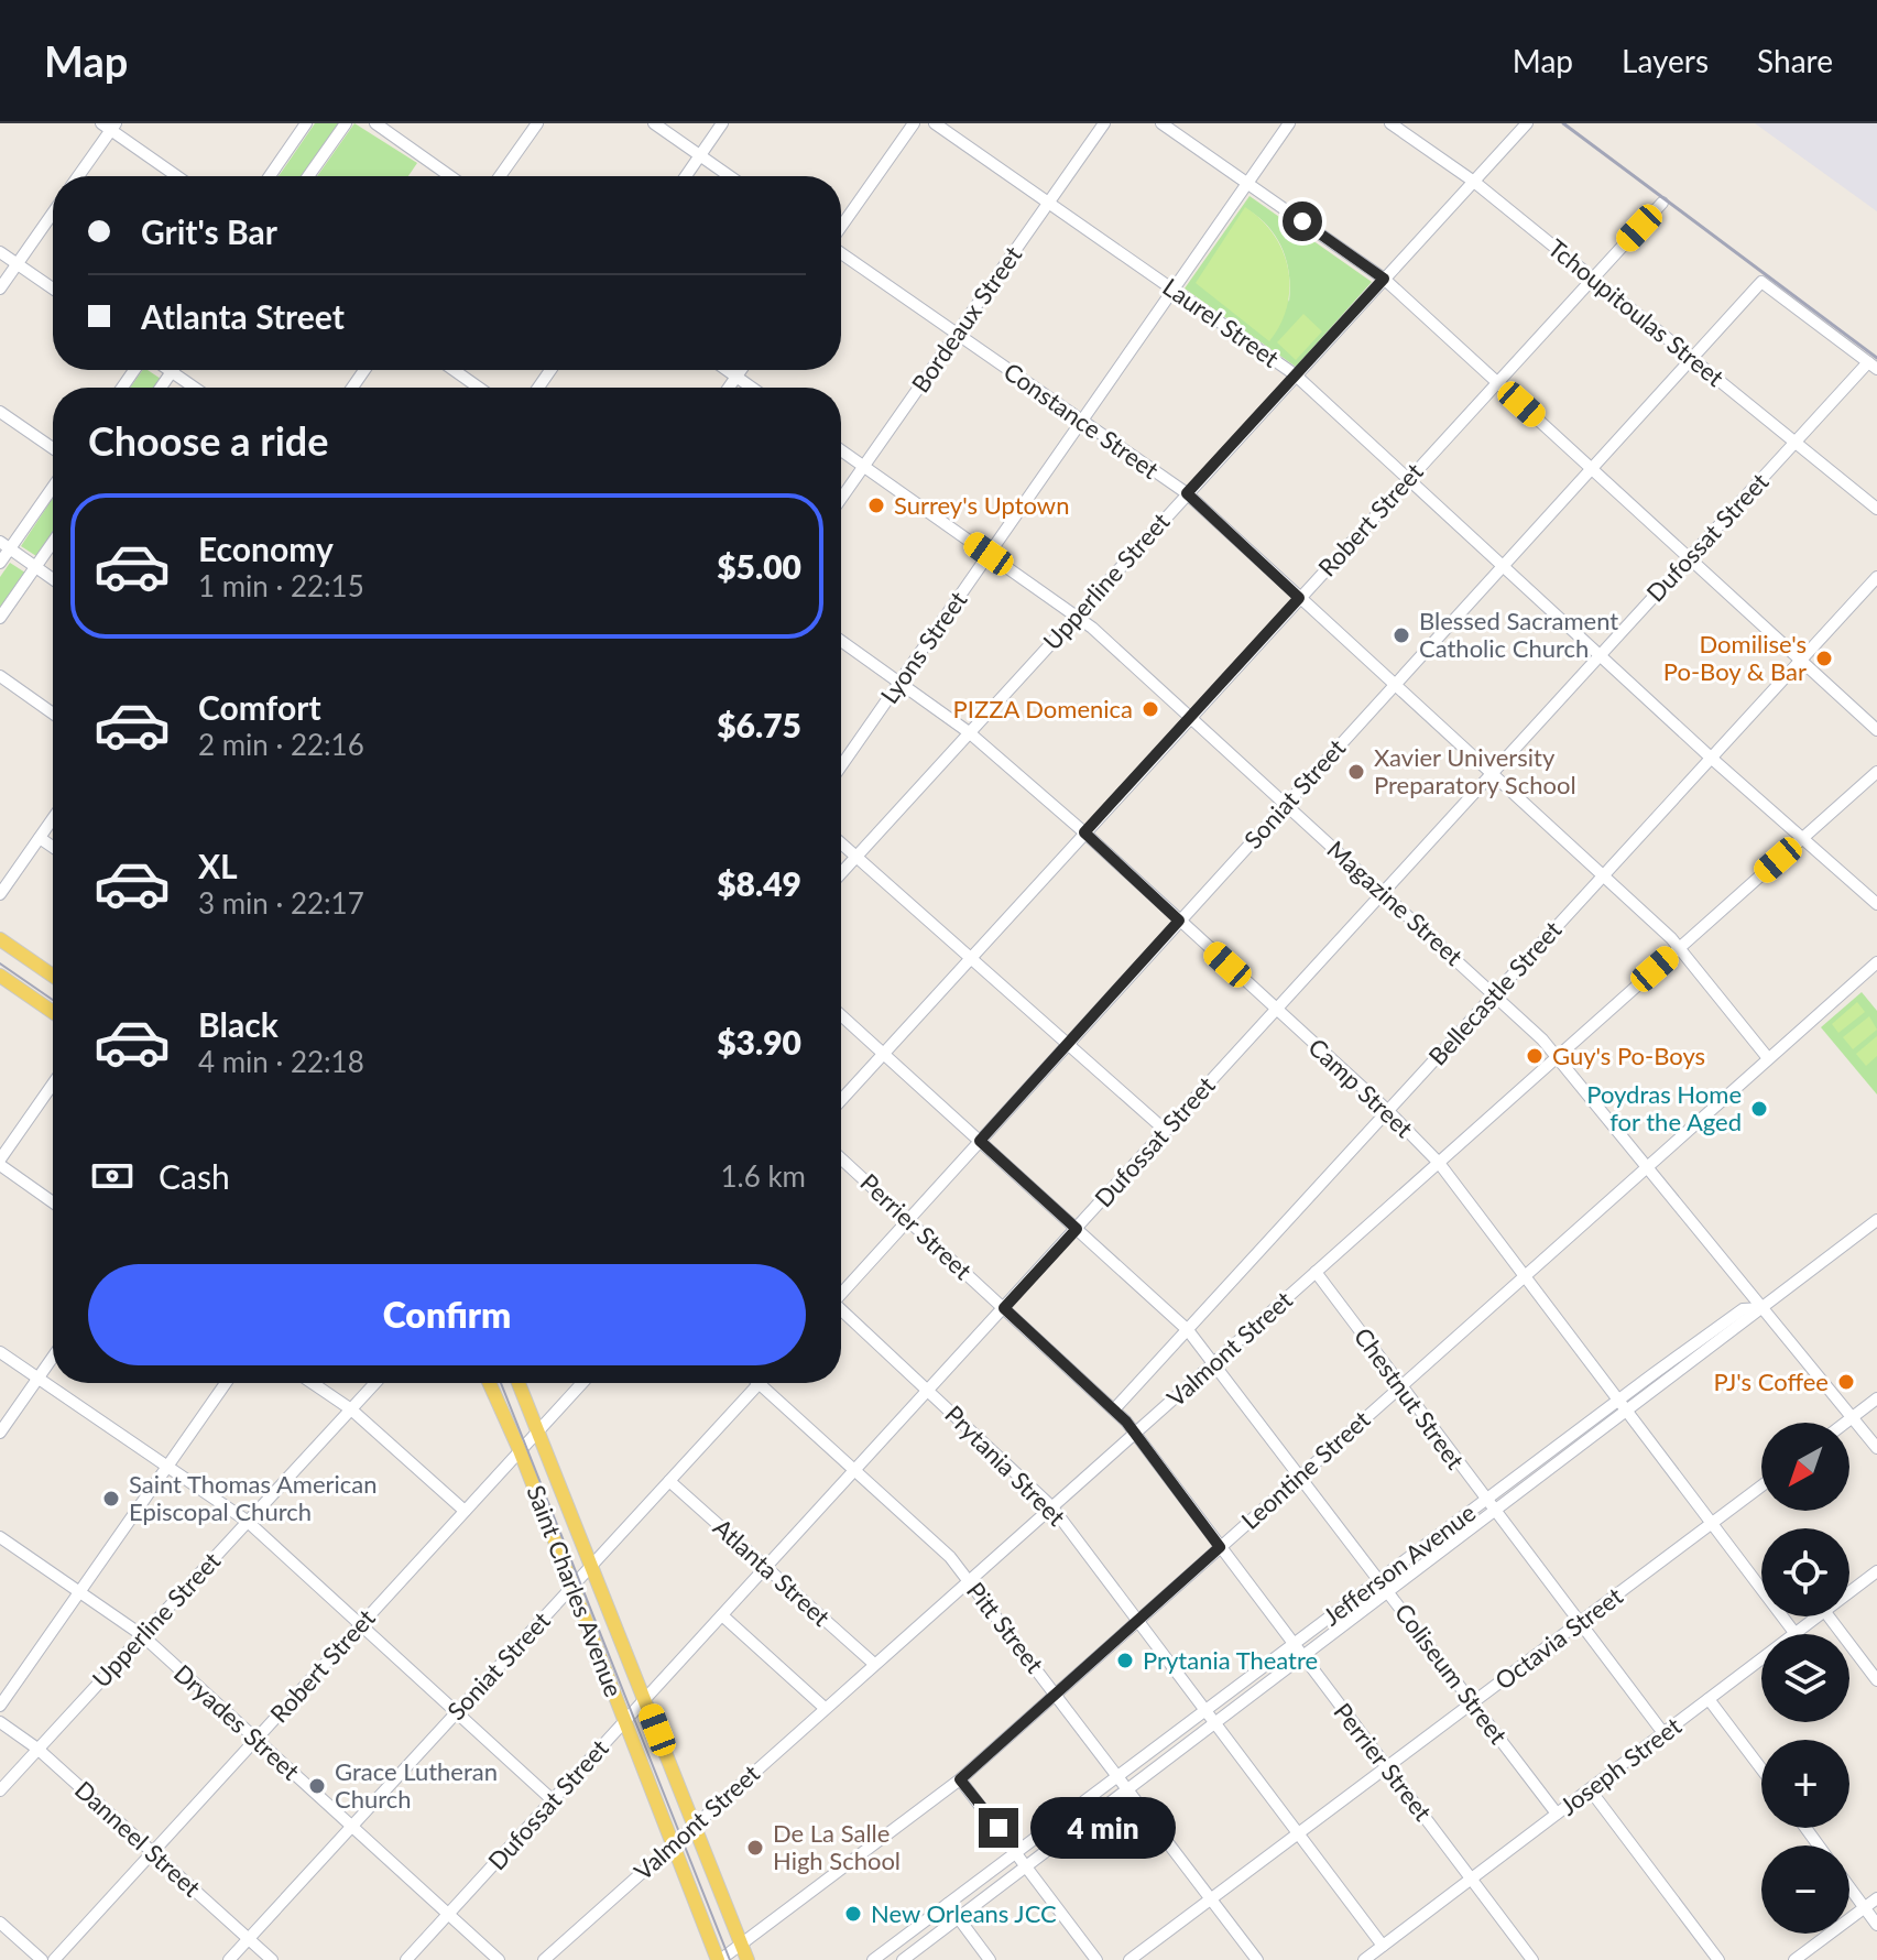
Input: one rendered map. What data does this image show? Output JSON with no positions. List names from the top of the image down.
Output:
{
  "streets": {
    "main road": ["Saint Charles Avenue"],
    "street": [
      "Tchoupitoulas Street",
      "Bordeaux Street",
      "Laurel Street",
      "Constance Street",
      "Robert Street",
      "Dufossat Street",
      "Upperline Street",
      "Lyons Street",
      "Soniat Street",
      "Magazine Street",
      "Bellecastle Street",
      "Camp Street",
      "Perrier Street",
      "Valmont Street",
      "Chestnut Street",
      "Prytania Street",
      "Leontine Street",
      "Jefferson Avenue",
      "Atlanta Street",
      "Pitt Street",
      "Octavia Street",
      "Coliseum Street",
      "Dryades Street",
      "Joseph Street",
      "Danneel Street"
    ]
  },
  "crossings": [
    ["Tchoupitoulas Street", "Robert Street"],
    ["Tchoupitoulas Street", "Dufossat Street"],
    ["Tchoupitoulas Street", "Upperline Street"],
    ["Tchoupitoulas Street", "Soniat Street"],
    ["Bordeaux Street", "Laurel Street"],
    ["Bordeaux Street", "Constance Street"],
    ["Bordeaux Street", "Magazine Street"],
    ["Laurel Street", "Robert Street"],
    ["Laurel Street", "Dufossat Street"],
    ["Laurel Street", "Upperline Street"],
    ["Laurel Street", "Lyons Street"],
    ["Laurel Street", "Soniat Street"],
    ["Laurel Street", "Bellecastle Street"],
    ["Laurel Street", "Valmont Street"],
    ["Constance Street", "Robert Street"],
    ["Constance Street", "Dufossat Street"],
    ["Constance Street", "Upperline Street"],
    ["Constance Street", "Lyons Street"],
    ["Constance Street", "Soniat Street"],
    ["Constance Street", "Bellecastle Street"],
    ["Constance Street", "Valmont Street"],
    ["Constance Street", "Leontine Street"],
    ["Robert Street", "Magazine Street"],
    ["Robert Street", "Camp Street"],
    ["Robert Street", "Saint Charles Avenue"],
    ["Robert Street", "Coliseum Street"],
    ["Robert Street", "Dryades Street"],
    ["Robert Street", "Danneel Street"],
    ["Dufossat Street", "Soniat Street"],
    ["Dufossat Street", "Magazine Street"],
    ["Dufossat Street", "Camp Street"],
    ["Dufossat Street", "Perrier Street"],
    ["Dufossat Street", "Prytania Street"],
    ["Dufossat Street", "Atlanta Street"],
    ["Dufossat Street", "Saint Charles Avenue"],
    ["Dufossat Street", "Pitt Street"],
    ["Dufossat Street", "Coliseum Street"],
    ["Dufossat Street", "Dryades Street"],
    ["Upperline Street", "Magazine Street"],
    ["Upperline Street", "Camp Street"],
    ["Upperline Street", "Dryades Street"],
    ["Upperline Street", "Danneel Street"],
    ["Lyons Street", "Magazine Street"],
    ["Lyons Street", "Camp Street"],
    ["Soniat Street", "Magazine Street"],
    ["Soniat Street", "Camp Street"],
    ["Soniat Street", "Perrier Street"],
    ["Soniat Street", "Atlanta Street"],
    ["Soniat Street", "Saint Charles Avenue"],
    ["Soniat Street", "Pitt Street"],
    ["Soniat Street", "Coliseum Street"],
    ["Soniat Street", "Dryades Street"],
    ["Soniat Street", "Danneel Street"],
    ["Magazine Street", "Bellecastle Street"],
    ["Magazine Street", "Valmont Street"],
    ["Magazine Street", "Leontine Street"],
    ["Magazine Street", "Jefferson Avenue"],
    ["Bellecastle Street", "Camp Street"],
    ["Bellecastle Street", "Perrier Street"],
    ["Bellecastle Street", "Coliseum Street"],
    ["Camp Street", "Valmont Street"],
    ["Camp Street", "Leontine Street"],
    ["Camp Street", "Jefferson Avenue"],
    ["Camp Street", "Octavia Street"],
    ["Camp Street", "Joseph Street"],
    ["Perrier Street", "Valmont Street"],
    ["Perrier Street", "Leontine Street"],
    ["Perrier Street", "Jefferson Avenue"],
    ["Perrier Street", "Octavia Street"],
    ["Perrier Street", "Joseph Street"],
    ["Valmont Street", "Chestnut Street"],
    ["Valmont Street", "Prytania Street"],
    ["Valmont Street", "Atlanta Street"],
    ["Valmont Street", "Saint Charles Avenue"],
    ["Valmont Street", "Pitt Street"],
    ["Valmont Street", "Coliseum Street"],
    ["Chestnut Street", "Leontine Street"],
    ["Chestnut Street", "Jefferson Avenue"],
    ["Chestnut Street", "Octavia Street"],
    ["Chestnut Street", "Joseph Street"],
    ["Prytania Street", "Leontine Street"],
    ["Prytania Street", "Jefferson Avenue"],
    ["Prytania Street", "Octavia Street"],
    ["Prytania Street", "Joseph Street"],
    ["Leontine Street", "Saint Charles Avenue"],
    ["Leontine Street", "Pitt Street"],
    ["Leontine Street", "Coliseum Street"],
    ["Jefferson Avenue", "Pitt Street"],
    ["Jefferson Avenue", "Coliseum Street"],
    ["Pitt Street", "Octavia Street"],
    ["Octavia Street", "Coliseum Street"],
    ["Coliseum Street", "Joseph Street"]
  ],
  "places": [
    "Surrey's Uptown",
    "Blessed Sacrament Catholic Church",
    "Domilise's Po-Boy & Bar",
    "PIZZA Domenica",
    "Xavier University Preparatory School",
    "Guy's Po-Boys",
    "Poydras Home for the Aged",
    "PJ's Coffee",
    "Saint Thomas American Episcopal Church",
    "Prytania Theatre",
    "Grace Lutheran Church",
    "De La Salle High School",
    "New Orleans JCC"
  ],
  "north": "bottom left",
  "page": {
    "header": "Map",
    "nav": ["Map", "Layers", "Share"],
    "banner": ["Grit's Bar", "Atlanta Street"],
    "heading": "Choose a ride",
    "list": [
      {
        "name": "Economy",
        "note": "1 min · 22:15",
        "value": "$5.00"
      },
      {
        "name": "Comfort",
        "note": "2 min · 22:16",
        "value": "$6.75"
      },
      {
        "name": "XL",
        "note": "3 min · 22:17",
        "value": "$8.49"
      },
      {
        "name": "Black",
        "note": "4 min · 22:18",
        "value": "$3.90"
      }
    ],
    "pay": ["Cash", "1.6 km"],
    "buttons": "Confirm",
    "map_buttons": ["+", "−"],
    "bubble": "4 min"
  }
}
